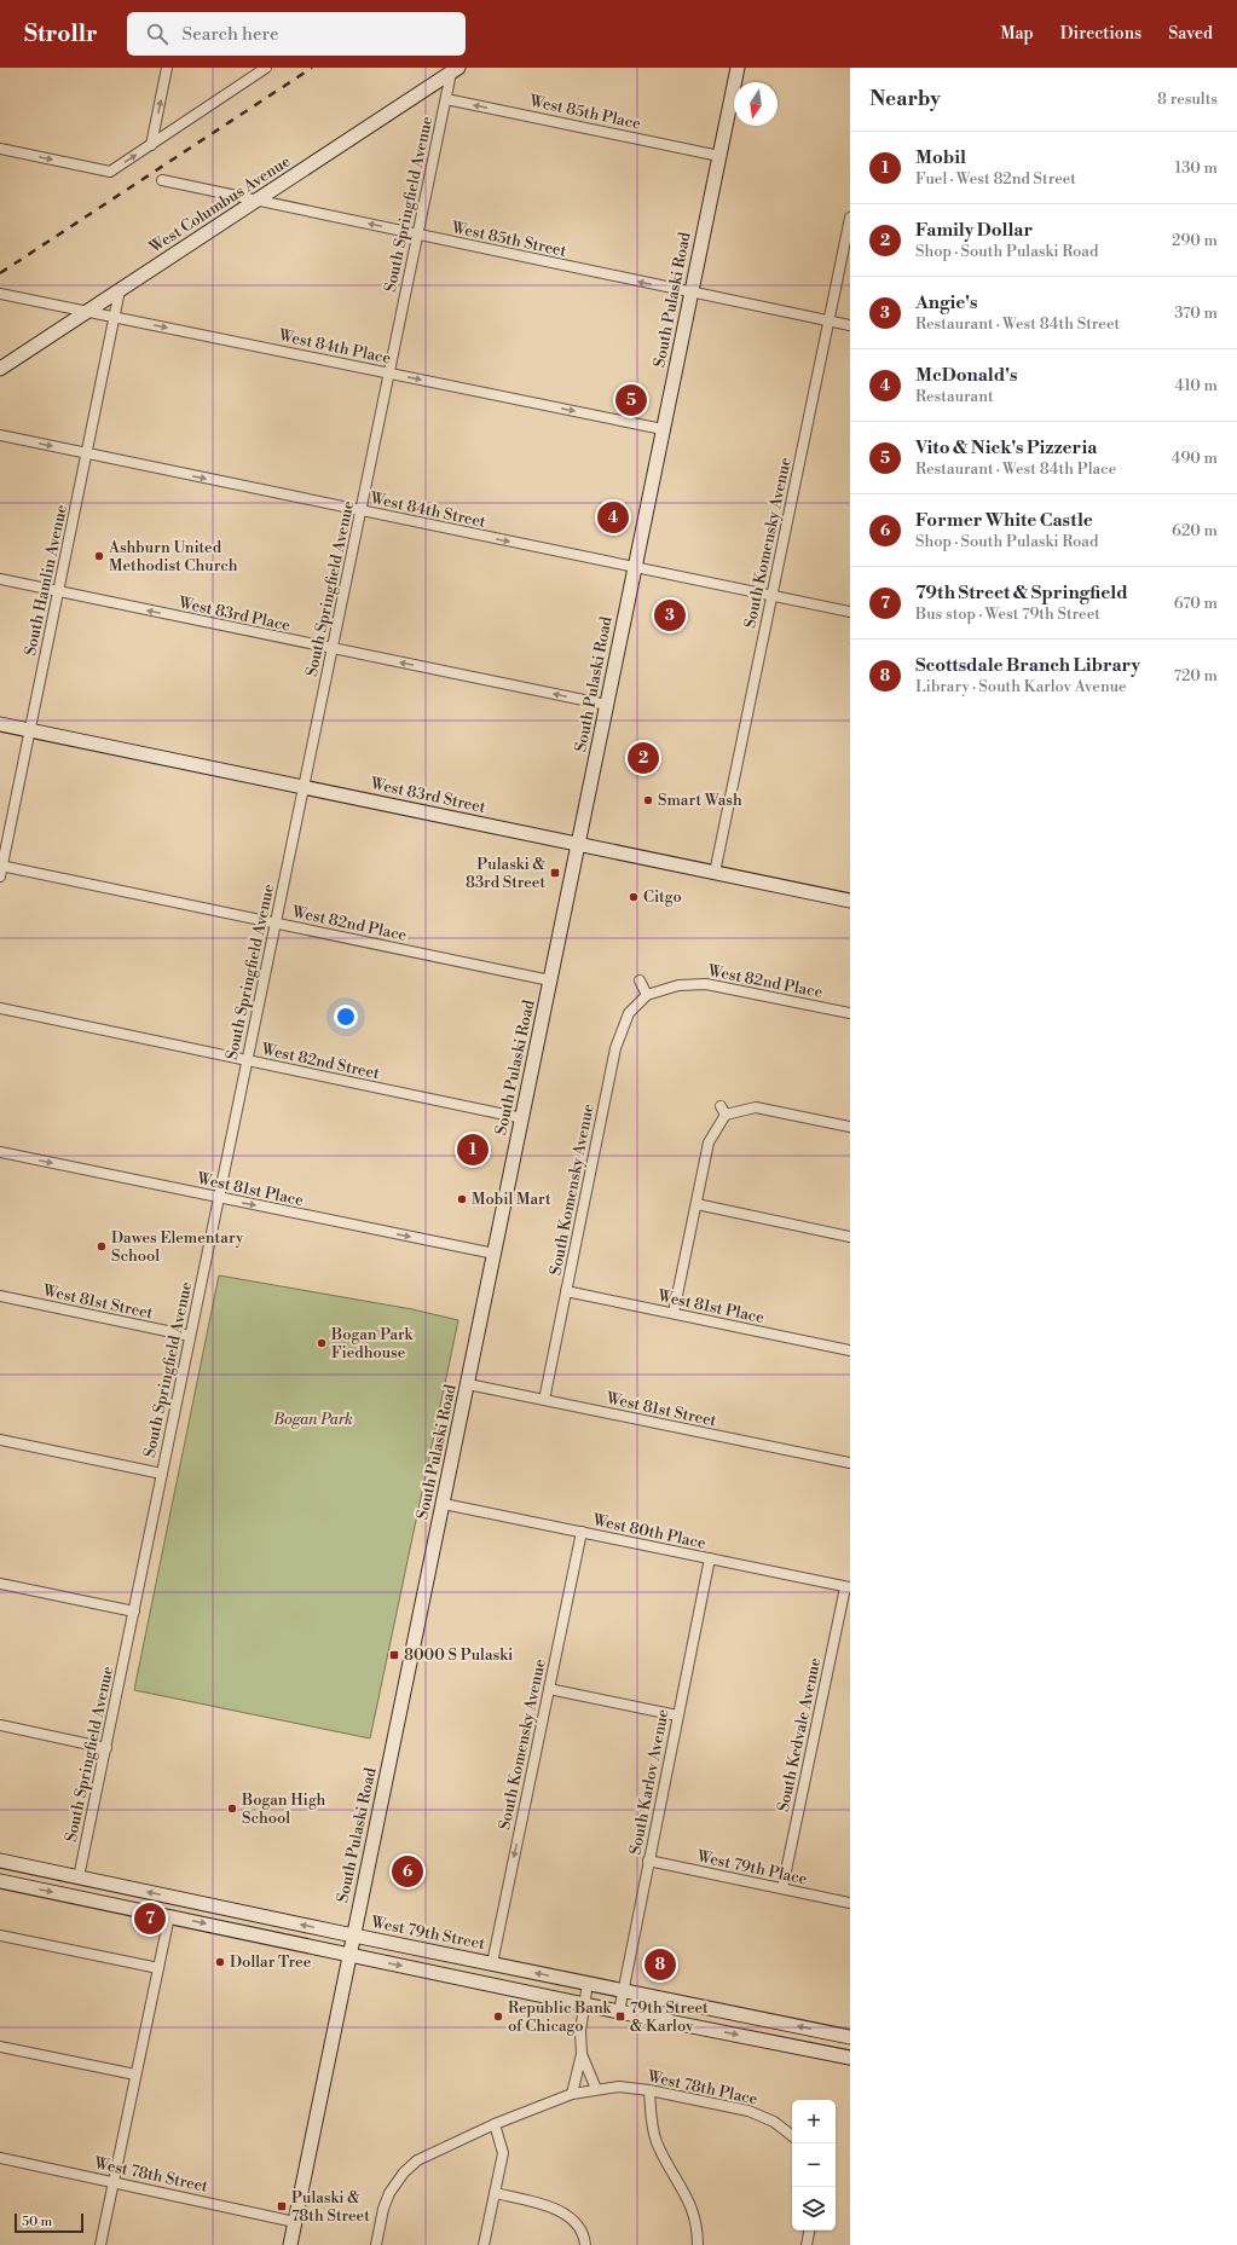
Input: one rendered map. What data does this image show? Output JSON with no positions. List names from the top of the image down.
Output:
{
  "streets": {
    "main road": [
      "West Columbus Avenue",
      "South Pulaski Road",
      "West 83rd Street",
      "West 79th Street"
    ],
    "street": [
      "West 85th Place",
      "South Springfield Avenue",
      "West 85th Street",
      "West 84th Place",
      "West 84th Street",
      "South Komensky Avenue",
      "South Hamlin Avenue",
      "West 83rd Place",
      "West 82nd Place",
      "West 82nd Street",
      "West 81st Place",
      "West 81st Street",
      "West 80th Place",
      "South Kedvale Avenue",
      "South Karlov Avenue",
      "West 79th Place",
      "West 78th Place",
      "West 78th Street"
    ]
  },
  "crossings": [
    ["West 85th Place", "South Springfield Avenue"],
    ["West 85th Place", "South Pulaski Road"],
    ["West Columbus Avenue", "South Springfield Avenue"],
    ["West Columbus Avenue", "West 85th Street"],
    ["West Columbus Avenue", "West 84th Place"],
    ["West Columbus Avenue", "South Hamlin Avenue"],
    ["South Springfield Avenue", "West 85th Street"],
    ["South Springfield Avenue", "West 84th Place"],
    ["South Springfield Avenue", "West 84th Street"],
    ["South Springfield Avenue", "West 83rd Place"],
    ["South Springfield Avenue", "West 83rd Street"],
    ["South Springfield Avenue", "West 82nd Place"],
    ["South Springfield Avenue", "West 82nd Street"],
    ["South Springfield Avenue", "West 81st Place"],
    ["South Springfield Avenue", "West 81st Street"],
    ["South Springfield Avenue", "West 79th Street"],
    ["West 85th Street", "South Pulaski Road"],
    ["West 85th Street", "South Komensky Avenue"],
    ["South Pulaski Road", "West 84th Place"],
    ["South Pulaski Road", "West 84th Street"],
    ["South Pulaski Road", "West 83rd Place"],
    ["South Pulaski Road", "West 83rd Street"],
    ["South Pulaski Road", "West 82nd Place"],
    ["South Pulaski Road", "West 82nd Street"],
    ["South Pulaski Road", "West 81st Place"],
    ["South Pulaski Road", "West 81st Street"],
    ["South Pulaski Road", "West 80th Place"],
    ["South Pulaski Road", "West 79th Street"],
    ["South Pulaski Road", "West 78th Street"],
    ["West 84th Place", "South Hamlin Avenue"],
    ["West 84th Street", "South Komensky Avenue"],
    ["West 84th Street", "South Hamlin Avenue"],
    ["South Komensky Avenue", "West 83rd Street"],
    ["South Komensky Avenue", "West 82nd Place"],
    ["South Komensky Avenue", "West 81st Place"],
    ["South Komensky Avenue", "West 81st Street"],
    ["South Komensky Avenue", "West 80th Place"],
    ["South Komensky Avenue", "West 79th Street"],
    ["South Hamlin Avenue", "West 83rd Place"],
    ["South Hamlin Avenue", "West 83rd Street"],
    ["South Hamlin Avenue", "West 82nd Place"],
    ["West 80th Place", "South Kedvale Avenue"],
    ["West 80th Place", "South Karlov Avenue"],
    ["South Kedvale Avenue", "West 79th Place"],
    ["South Karlov Avenue", "West 79th Place"],
    ["South Karlov Avenue", "West 79th Street"]
  ],
  "one_way": [
    "West 85th Place",
    "West 85th Street",
    "West 84th Place",
    "West 84th Street",
    "West 83rd Place",
    "West 81st Place"
  ],
  "parks": ["Bogan Park"],
  "places": {
    "other": [
      "Ashburn United Methodist Church",
      "Smart Wash",
      "Citgo",
      "Mobil Mart",
      "Dawes Elementary School",
      "Bogan Park Fiedhouse",
      "Bogan High School",
      "Dollar Tree",
      "Republic Bank of Chicago"
    ],
    "transit": [
      "Pulaski & 83rd Street",
      "8000 S Pulaski",
      "79th Street & Karlov",
      "Pulaski & 78th Street"
    ]
  },
  "scale_bar": "50 m",
  "north": "bottom",
  "page": {
    "header": "Strollr",
    "search": "Search here",
    "nav": ["Map", "Directions", "Saved"],
    "heading": ["Nearby", "8 results"],
    "list": [
      {
        "mark": "1",
        "name": "Mobil",
        "note": "Fuel · West 82nd Street",
        "value": "130 m"
      },
      {
        "mark": "2",
        "name": "Family Dollar",
        "note": "Shop · South Pulaski Road",
        "value": "290 m"
      },
      {
        "mark": "3",
        "name": "Angie's",
        "note": "Restaurant · West 84th Street",
        "value": "370 m"
      },
      {
        "mark": "4",
        "name": "McDonald's",
        "note": "Restaurant",
        "value": "410 m"
      },
      {
        "mark": "5",
        "name": "Vito & Nick's Pizzeria",
        "note": "Restaurant · West 84th Place",
        "value": "490 m"
      },
      {
        "mark": "6",
        "name": "Former White Castle",
        "note": "Shop · South Pulaski Road",
        "value": "620 m"
      },
      {
        "mark": "7",
        "name": "79th Street & Springfield",
        "note": "Bus stop · West 79th Street",
        "value": "670 m"
      },
      {
        "mark": "8",
        "name": "Scottsdale Branch Library",
        "note": "Library · South Karlov Avenue",
        "value": "720 m"
      }
    ],
    "pins": [
      "5",
      "4",
      "3",
      "2",
      "1",
      "6",
      "7",
      "8"
    ],
    "map_buttons": ["+", "−"],
    "scale": "50 m"
  }
}
